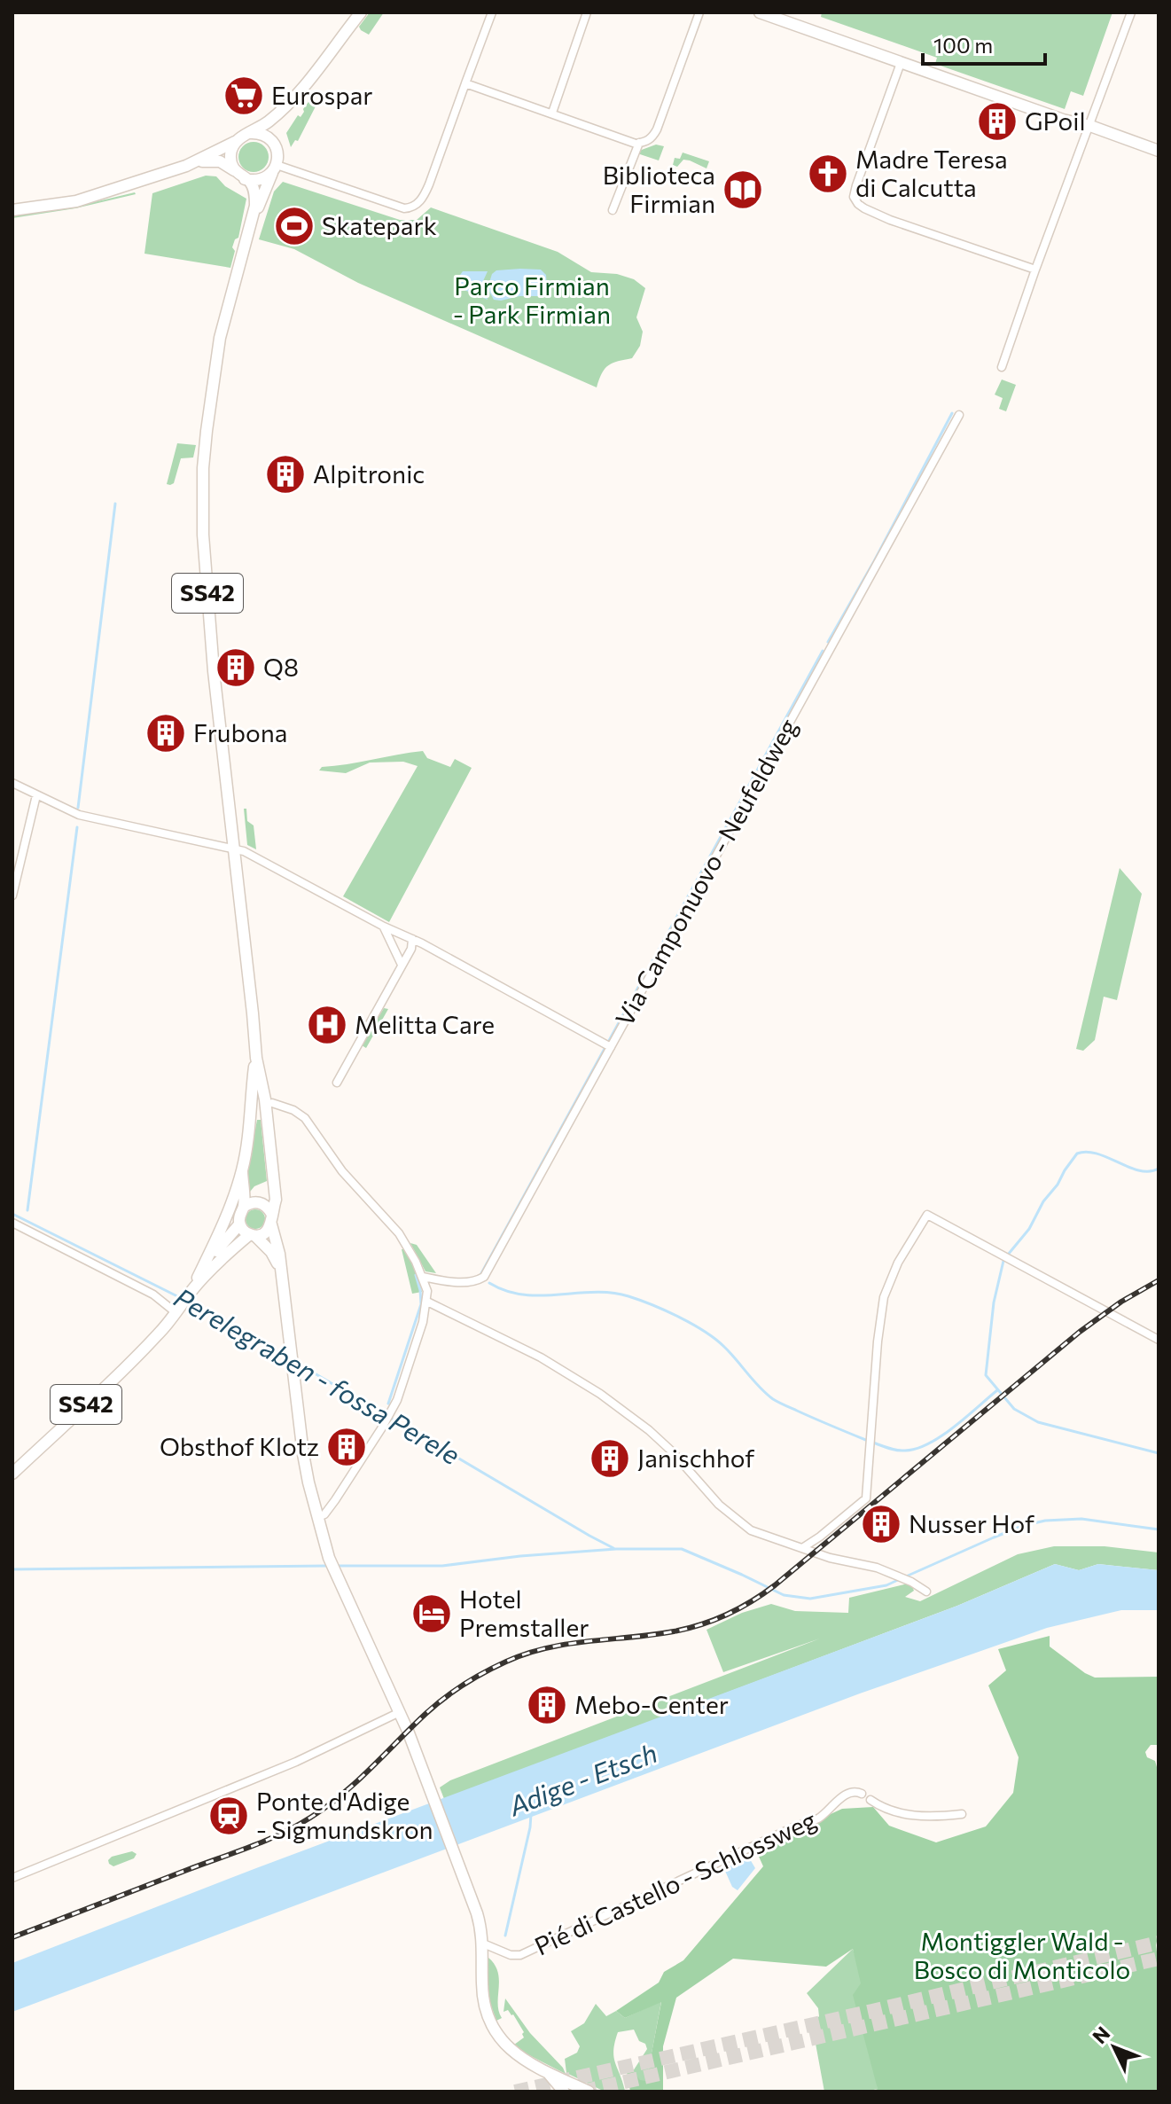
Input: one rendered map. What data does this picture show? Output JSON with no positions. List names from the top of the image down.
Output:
{
  "streets": {
    "main road": ["SS42"],
    "street": ["Via Camponuovo - Neufeldweg", "Pié di Castello - Schlossweg"]
  },
  "water": ["Perelegraben - fossa Perele", "Adige - Etsch"],
  "parks": ["Parco Firmian - Park Firmian", "Montiggler Wald - Bosco di Monticolo"],
  "places": {
    "supermarket": ["Eurospar"],
    "building": [
      "GPoil",
      "Alpitronic",
      "Q8",
      "Frubona",
      "Obsthof Klotz",
      "Janischhof",
      "Nusser Hof",
      "Mebo-Center"
    ],
    "church": ["Madre Teresa di Calcutta"],
    "library": ["Biblioteca Firmian"],
    "sports": ["Skatepark"],
    "hospital": ["Melitta Care"],
    "hotel": ["Hotel Premstaller"],
    "station": ["Ponte d'Adige - Sigmundskron"]
  },
  "scale_bar": "100 m",
  "north": "top left"
}
